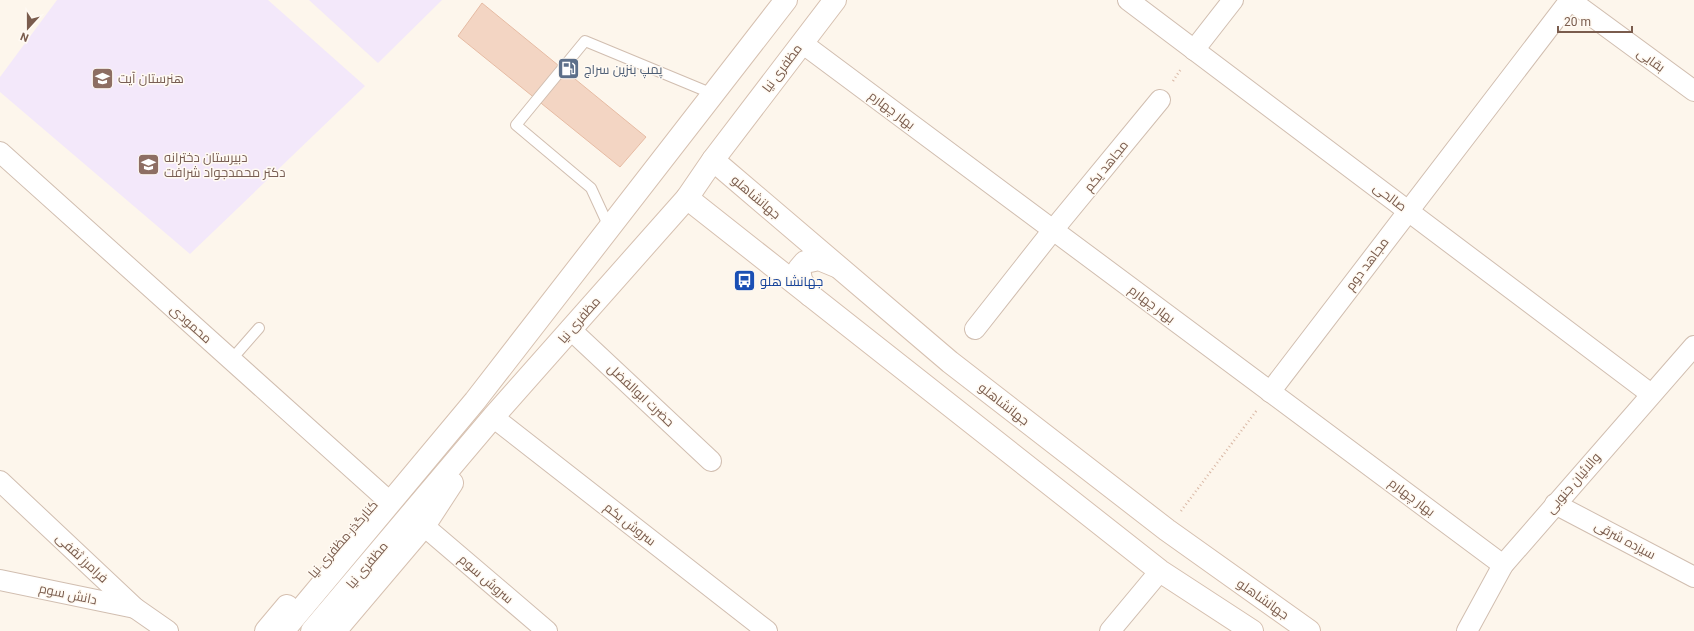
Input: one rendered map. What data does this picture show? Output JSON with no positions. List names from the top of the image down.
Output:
{
  "streets": {
    "main road": ["مظفری نیا", "جهانشاهلو", "کنارگذر مظفری نیا"],
    "street": [
      "بقایی",
      "بهار چهارم",
      "مجاهد یکم",
      "صالحی",
      "مجاهد دوم",
      "محمودی",
      "حضرت ابوالفضل",
      "والائیان جنوبی",
      "سروش یکم",
      "سیزده شرقی",
      "فرامرز ثقفی",
      "سروش سوم",
      "دانش سوم"
    ]
  },
  "crossings": [
    ["بقایی", "مجاهد دوم"],
    ["مظفری نیا", "بهار چهارم"],
    ["مظفری نیا", "جهانشاهلو"],
    ["مظفری نیا", "حضرت ابوالفضل"],
    ["مظفری نیا", "سروش یکم"],
    ["مظفری نیا", "کنارگذر مظفری نیا"],
    ["بهار چهارم", "مجاهد یکم"],
    ["بهار چهارم", "مجاهد دوم"],
    ["بهار چهارم", "والائیان جنوبی"],
    ["صالحی", "مجاهد دوم"],
    ["صالحی", "والائیان جنوبی"],
    ["محمودی", "کنارگذر مظفری نیا"],
    ["والائیان جنوبی", "سیزده شرقی"],
    ["فرامرز ثقفی", "دانش سوم"]
  ],
  "places": {
    "fuel station": ["پمپ بنزین سراج"],
    "school or university": ["هنرستان آیت", "دبیرستان دخترانه دکتر محمدجواد شرافت"],
    "bus stop": ["جهانشا هلو"]
  },
  "scale_bar": "20 m",
  "north": "bottom"
}
